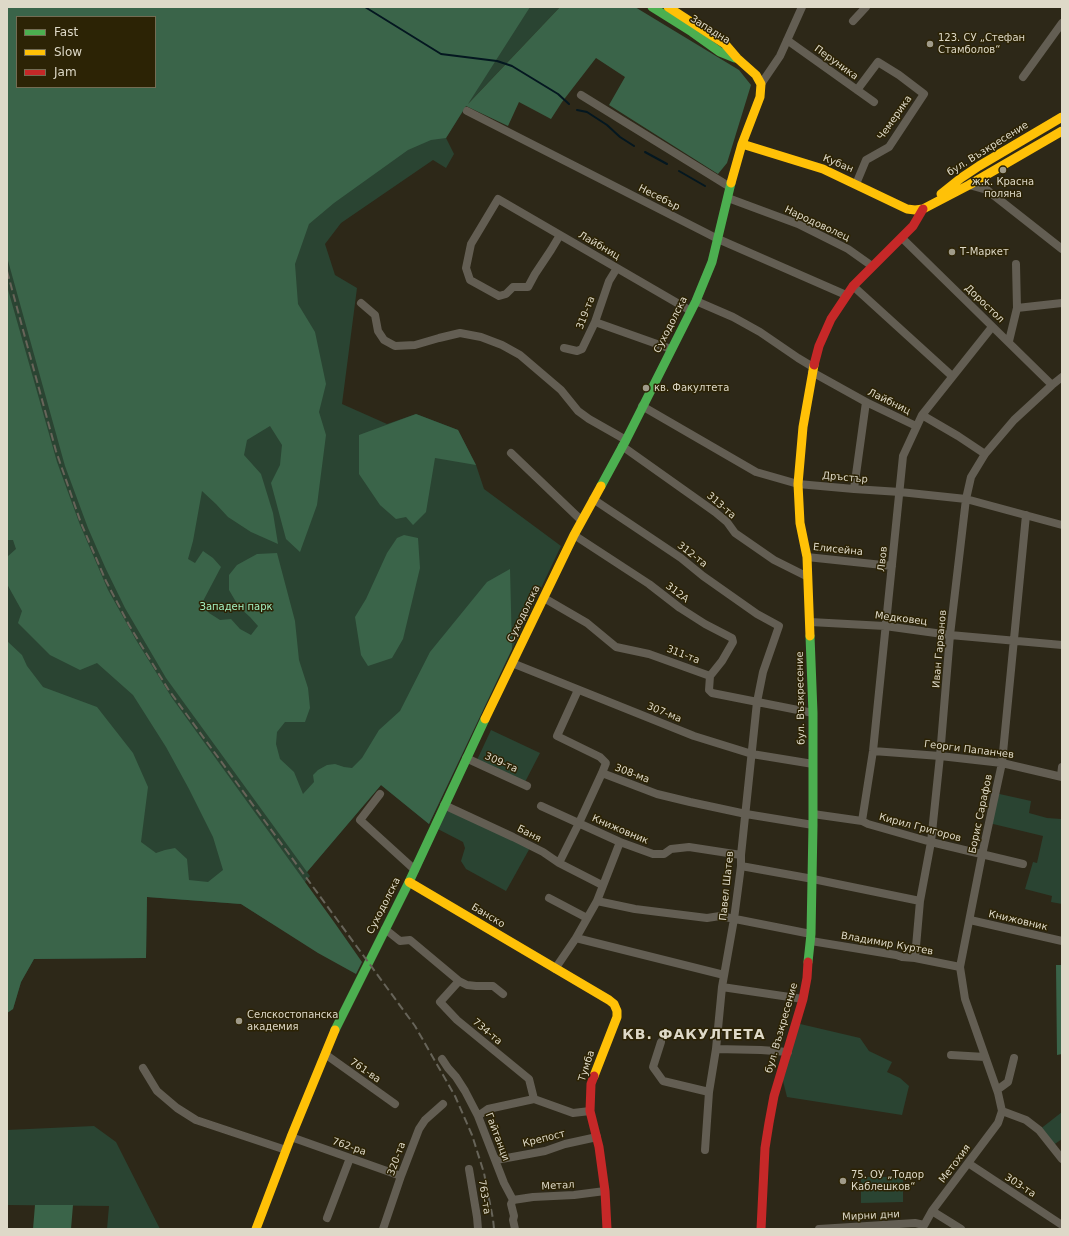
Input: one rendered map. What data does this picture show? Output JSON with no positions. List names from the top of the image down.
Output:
{
  "streets": {
    "street": [
      "Западна",
      "Перуника",
      "Чемерика",
      "бул. Възкресение",
      "Кубан",
      "Несебър",
      "Народоволец",
      "Лайбниц",
      "Доростол",
      "319-та",
      "Суходолска",
      "Дръстър",
      "313-та",
      "Елисейна",
      "312-та",
      "Лвов",
      "312А",
      "Медковец",
      "Иван Гарванов",
      "311-та",
      "307-ма",
      "Георги Папанчев",
      "309-та",
      "308-ма",
      "Борис Сарафов",
      "Кирил Григоров",
      "Книжовник",
      "Баня",
      "Павел Шатев",
      "Банско",
      "Владимир Куртев",
      "734-та",
      "Тумба",
      "761-ва",
      "Гайтанци",
      "Крепост",
      "762-ра",
      "320-та",
      "Метохия",
      "Метал",
      "303-та",
      "763-та",
      "Мирни дни"
    ]
  },
  "crossings": [
    ["Западна", "Суходолска"],
    ["Перуника", "Чемерика"],
    ["Перуника", "Суходолска"],
    ["Чемерика", "Кубан"],
    ["бул. Възкресение", "Кубан"],
    ["бул. Възкресение", "Несебър"],
    ["бул. Възкресение", "Народоволец"],
    ["бул. Възкресение", "Лайбниц"],
    ["бул. Възкресение", "Доростол"],
    ["бул. Възкресение", "Дръстър"],
    ["бул. Възкресение", "313-та"],
    ["бул. Възкресение", "Елисейна"],
    ["бул. Възкресение", "Медковец"],
    ["бул. Възкресение", "307-ма"],
    ["бул. Възкресение", "Кирил Григоров"],
    ["бул. Възкресение", "Владимир Куртев"],
    ["Кубан", "Суходолска"],
    ["Несебър", "Суходолска"],
    ["Народоволец", "Суходолска"],
    ["Лайбниц", "319-та"],
    ["Лайбниц", "Суходолска"],
    ["Лайбниц", "Лвов"],
    ["Лайбниц", "Иван Гарванов"],
    ["Доростол", "Лвов"],
    ["Доростол", "Иван Гарванов"],
    ["Суходолска", "Дръстър"],
    ["Суходолска", "313-та"],
    ["Суходолска", "312-та"],
    ["Суходолска", "312А"],
    ["Суходолска", "311-та"],
    ["Суходолска", "307-ма"],
    ["Суходолска", "309-та"],
    ["Суходолска", "Баня"],
    ["Суходолска", "Банско"],
    ["Суходолска", "761-ва"],
    ["Суходолска", "762-ра"],
    ["Дръстър", "Лвов"],
    ["Дръстър", "Иван Гарванов"],
    ["Дръстър", "Борис Сарафов"],
    ["Елисейна", "Лвов"],
    ["312-та", "Павел Шатев"],
    ["Лвов", "Медковец"],
    ["Лвов", "Георги Папанчев"],
    ["Лвов", "Кирил Григоров"],
    ["312А", "311-та"],
    ["Медковец", "Иван Гарванов"],
    ["Медковец", "Борис Сарафов"],
    ["Иван Гарванов", "Георги Папанчев"],
    ["Иван Гарванов", "Кирил Григоров"],
    ["Иван Гарванов", "Владимир Куртев"],
    ["307-ма", "308-ма"],
    ["307-ма", "Павел Шатев"],
    ["Георги Папанчев", "Борис Сарафов"],
    ["308-ма", "Павел Шатев"],
    ["Борис Сарафов", "Кирил Григоров"],
    ["Борис Сарафов", "Книжовник"],
    ["Борис Сарафов", "Владимир Куртев"],
    ["Борис Сарафов", "Метохия"],
    ["Книжовник", "Павел Шатев"],
    ["Павел Шатев", "Владимир Куртев"],
    ["Банско", "Тумба"],
    ["Тумба", "Крепост"],
    ["Тумба", "Метал"],
    ["Гайтанци", "Крепост"],
    ["Гайтанци", "Метал"],
    ["762-ра", "320-та"],
    ["Метохия", "303-та"],
    ["Метохия", "Мирни дни"]
  ],
  "districts": ["КВ. ФАКУЛТЕТА"],
  "parks": ["Западен парк"],
  "places": [
    "123. СУ „Стефан Стамболов“",
    "ж.к. Красна поляна",
    "Т-Маркет",
    "кв. Факултета",
    "Селскостопанска академия",
    "75. ОУ „Тодор Каблешков“"
  ],
  "legend": ["Fast", "Slow", "Jam"]
}
